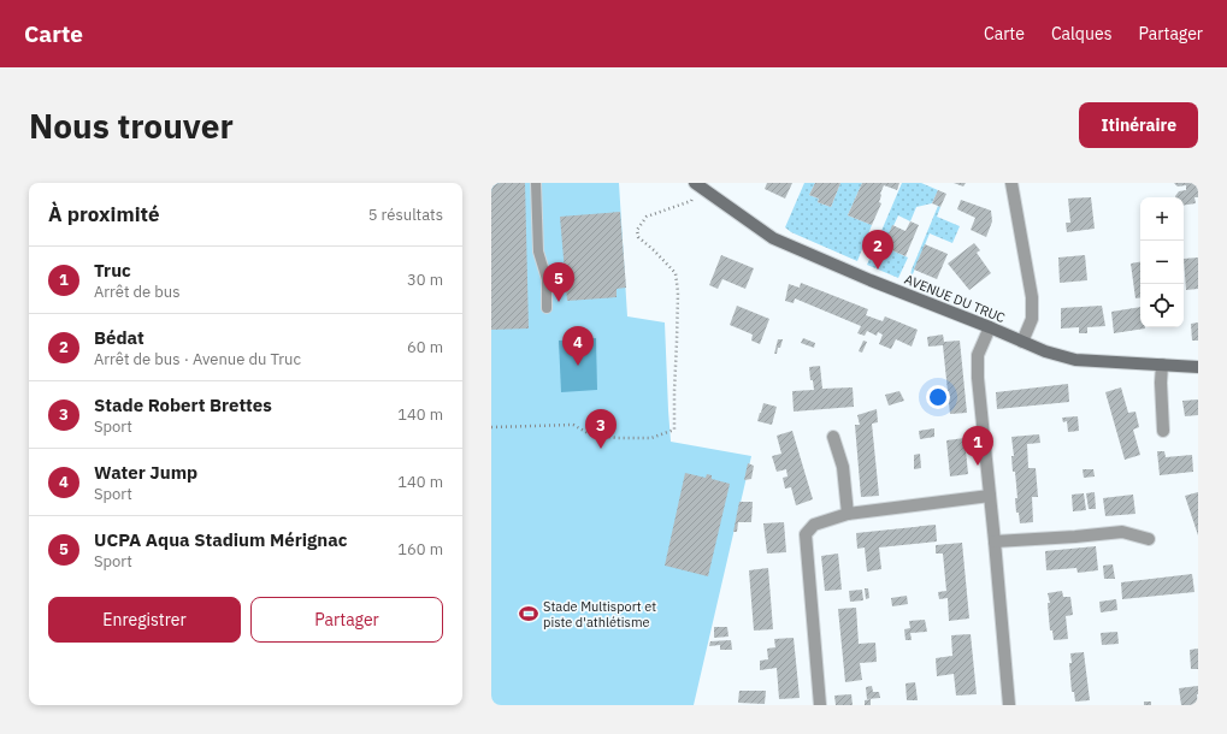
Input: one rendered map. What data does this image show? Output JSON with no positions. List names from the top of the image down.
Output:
{
  "streets": {
    "street": ["AVENUE DU TRUC"]
  },
  "places": {
    "sports": ["Stade Multisport et piste d'athlétisme"]
  },
  "page": {
    "header": "Carte",
    "nav": ["Carte", "Calques", "Partager"],
    "buttons": [
      "Itinéraire",
      ["Enregistrer", "Partager"]
    ],
    "title": "Nous trouver",
    "heading": ["À proximité", "5 résultats"],
    "map_buttons": ["+", "−"],
    "pins": [
      "2",
      "5",
      "4",
      "3",
      "1"
    ],
    "list": [
      {
        "mark": "1",
        "name": "Truc",
        "note": "Arrêt de bus",
        "value": "30 m"
      },
      {
        "mark": "2",
        "name": "Bédat",
        "note": "Arrêt de bus · Avenue du Truc",
        "value": "60 m"
      },
      {
        "mark": "3",
        "name": "Stade Robert Brettes",
        "note": "Sport",
        "value": "140 m"
      },
      {
        "mark": "4",
        "name": "Water Jump",
        "note": "Sport",
        "value": "140 m"
      },
      {
        "mark": "5",
        "name": "UCPA Aqua Stadium Mérignac",
        "note": "Sport",
        "value": "160 m"
      }
    ]
  }
}
